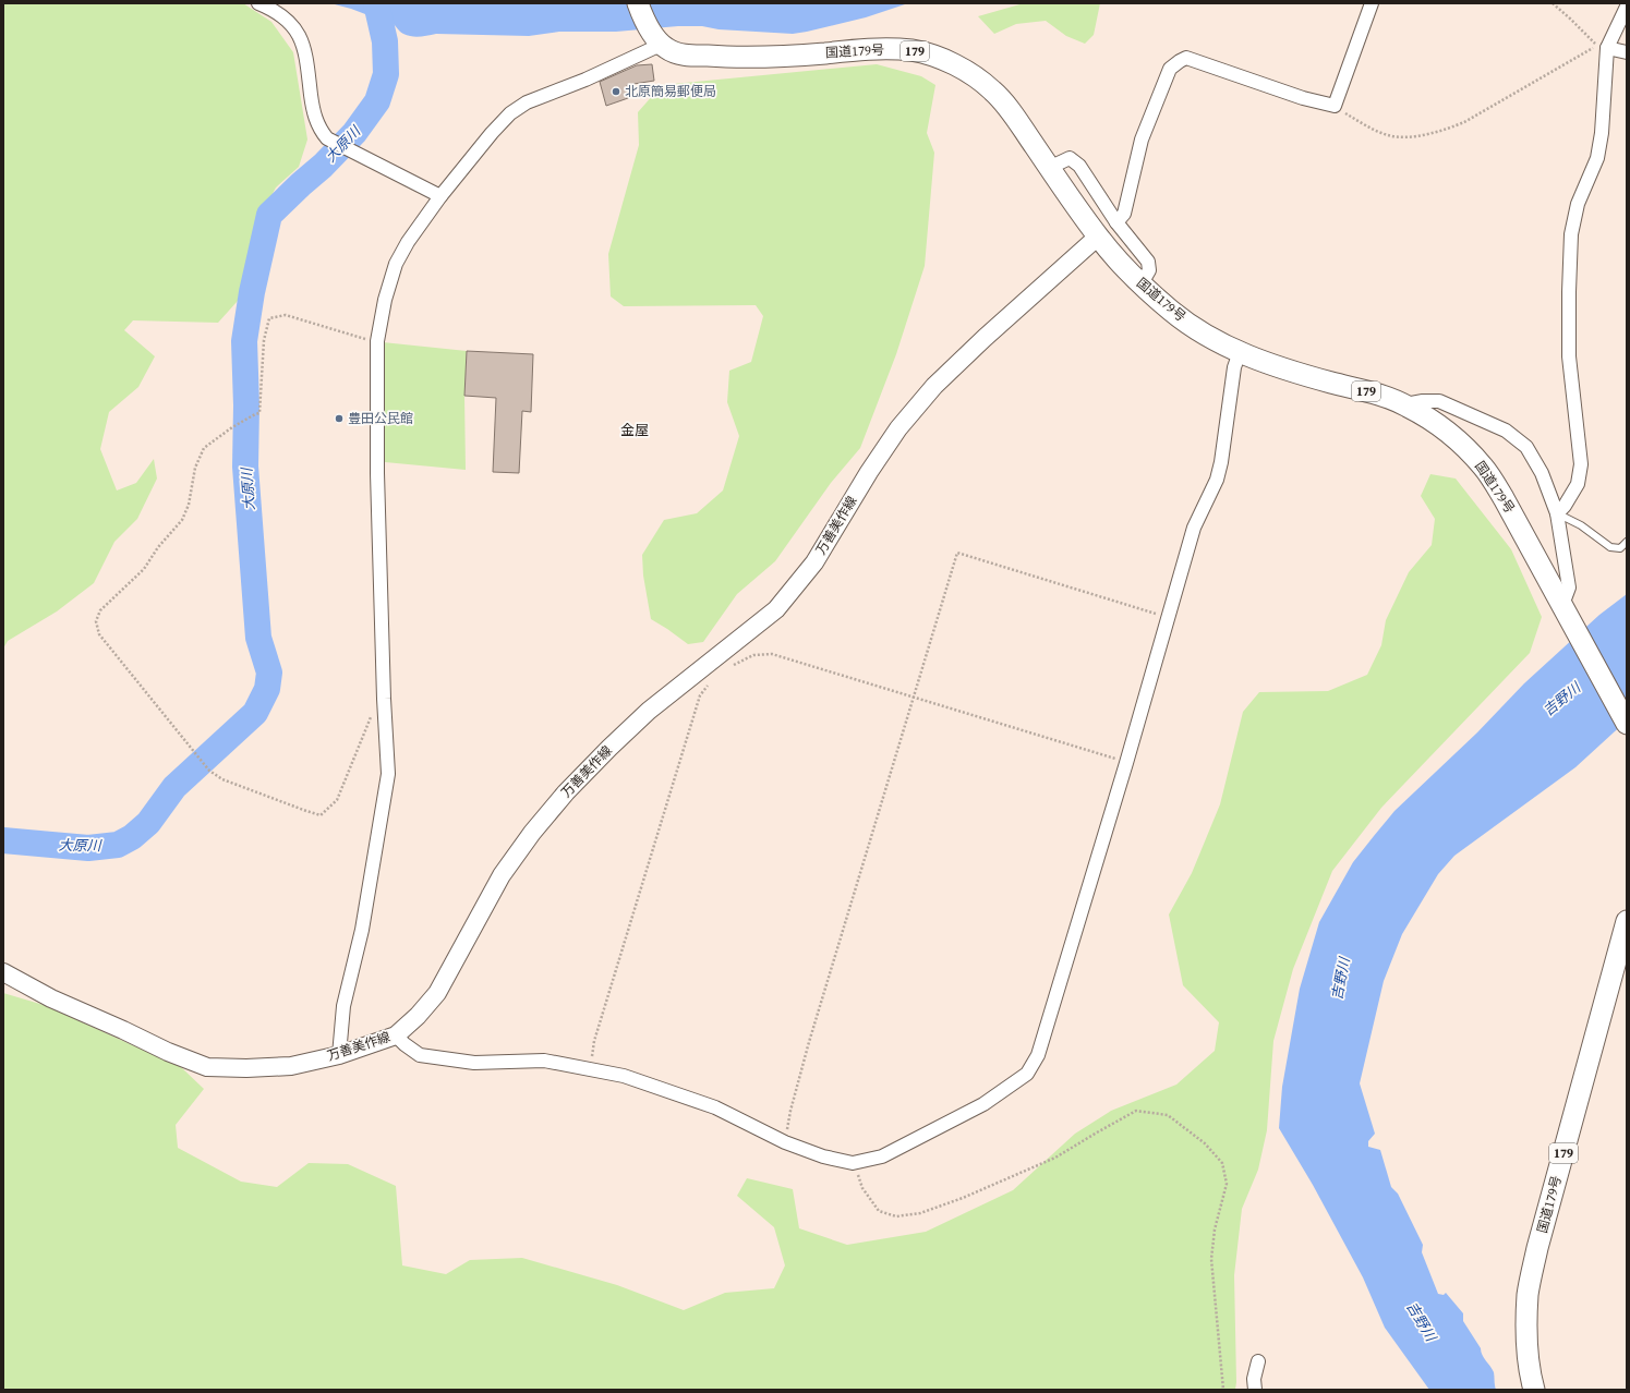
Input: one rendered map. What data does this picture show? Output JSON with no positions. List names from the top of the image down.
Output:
{
  "streets": {
    "highway": ["国道179号", "179"],
    "main road": ["万善美作線"]
  },
  "crossings": [
    ["国道179号", "万善美作線"]
  ],
  "districts": ["金屋"],
  "water": ["大原川", "吉野川"],
  "places": ["北原簡易郵便局", "豊田公民館"]
}
